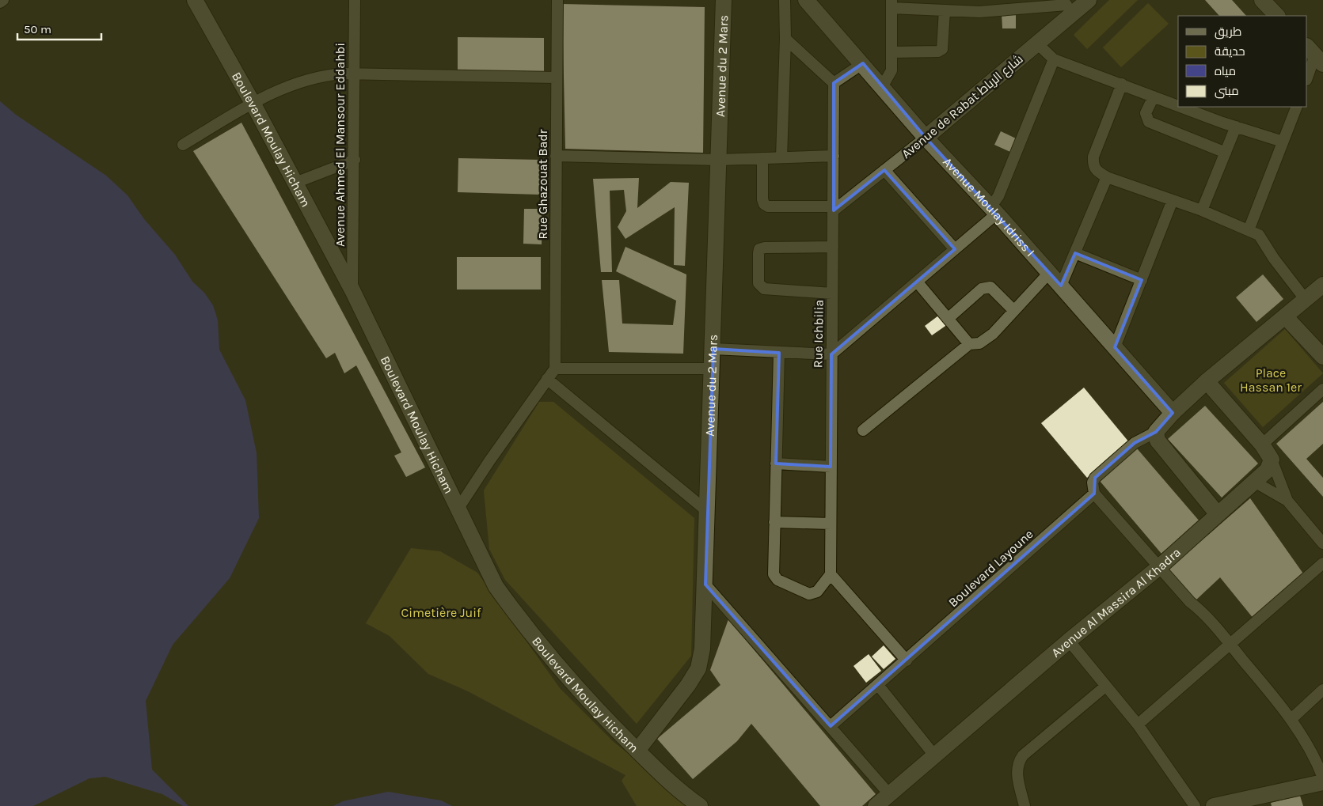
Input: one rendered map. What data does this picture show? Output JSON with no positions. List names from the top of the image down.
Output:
{
  "streets": {
    "street": [
      "Avenue du 2 Mars",
      "Avenue de Rabat شارع الرباط",
      "Boulevard Moulay Hicham",
      "Avenue Ahmed El Mansour Eddahbi",
      "Rue Ghazouat Badr",
      "Avenue Moulay Idriss I",
      "Rue Ichbilia",
      "Boulevard Layoune",
      "Avenue Al Massira Al Khadra"
    ]
  },
  "crossings": [
    ["Avenue du 2 Mars", "Boulevard Moulay Hicham"],
    ["Avenue de Rabat شارع الرباط", "Avenue Moulay Idriss I"],
    ["Avenue de Rabat شارع الرباط", "Rue Ichbilia"],
    ["Boulevard Moulay Hicham", "Avenue Ahmed El Mansour Eddahbi"]
  ],
  "parks": ["Place Hassan 1er", "Cimetière Juif"],
  "legend": [
    "طريق",
    "حديقة",
    "مياه",
    "مبنى"
  ],
  "scale_bar": "50 m"
}
